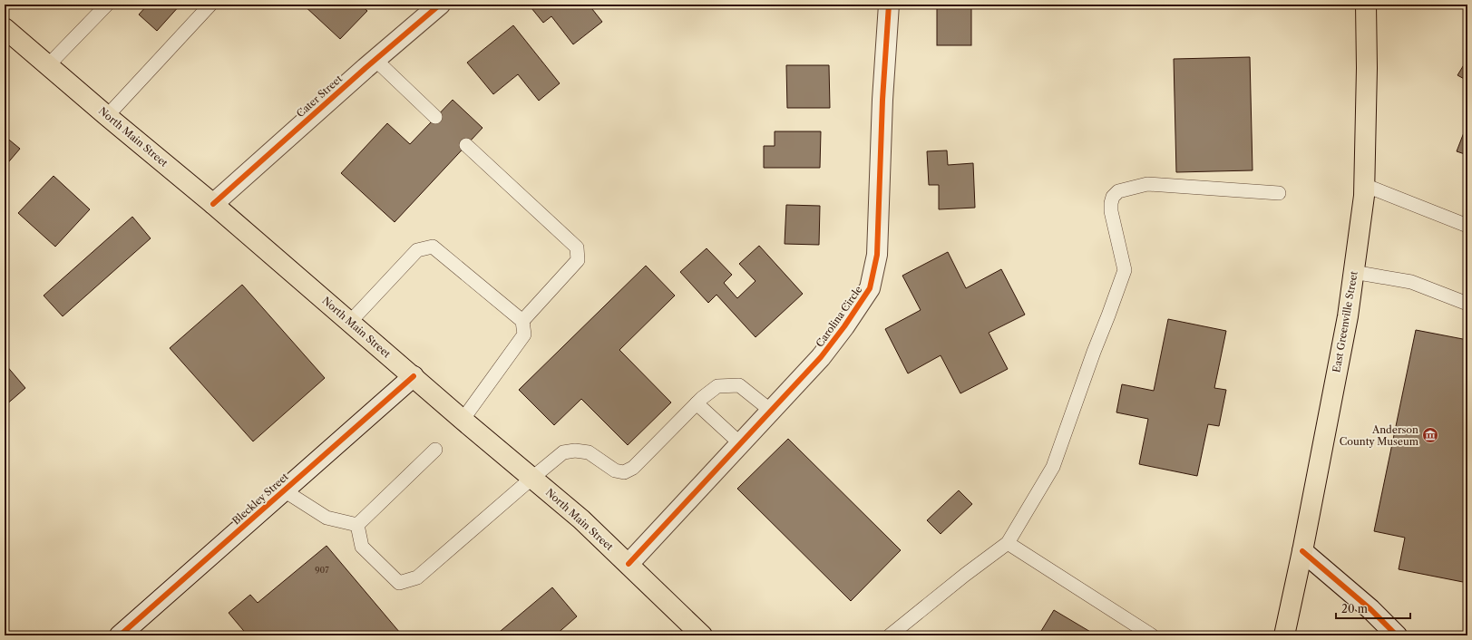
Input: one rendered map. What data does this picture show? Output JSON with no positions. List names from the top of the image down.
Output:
{
  "streets": {
    "main road": ["North Main Street", "East Greenville Street"],
    "street": ["Cater Street", "Carolina Circle", "Bleckley Street"]
  },
  "crossings": [
    ["Cater Street", "North Main Street"],
    ["North Main Street", "Carolina Circle"],
    ["North Main Street", "Bleckley Street"]
  ],
  "places": {
    "museum": ["Anderson County Museum"]
  },
  "house_numbers": ["907"],
  "scale_bar": "20 m"
}
